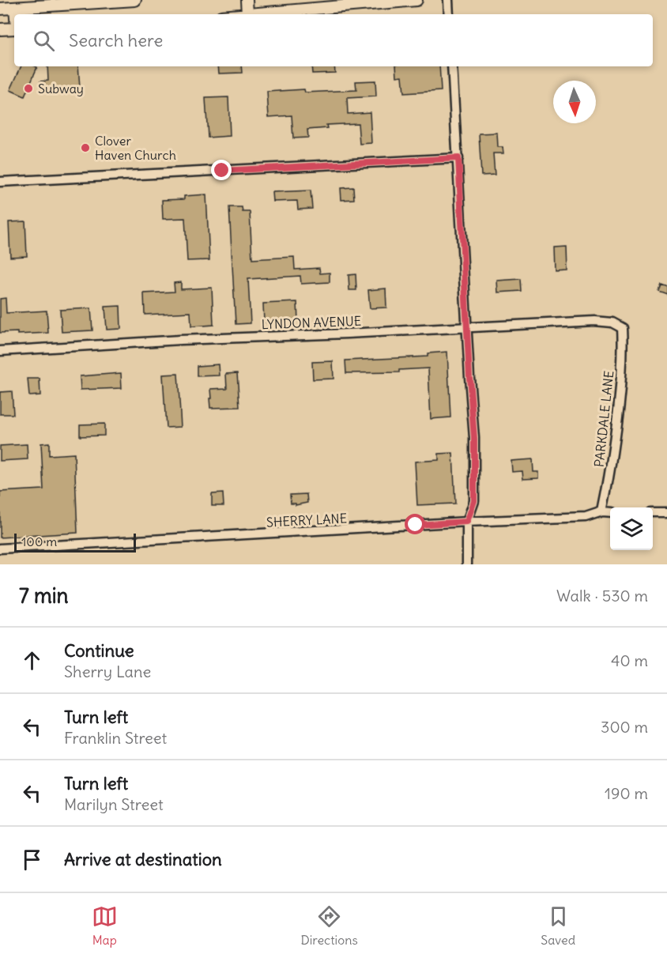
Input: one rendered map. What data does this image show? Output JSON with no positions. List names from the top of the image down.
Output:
{
  "streets": {
    "street": ["LYNDON AVENUE", "PARKDALE LANE", "SHERRY LANE"]
  },
  "crossings": [
    ["LYNDON AVENUE", "PARKDALE LANE"],
    ["PARKDALE LANE", "SHERRY LANE"]
  ],
  "places": ["Subway", "Clover Haven Church"],
  "scale_bar": "100 m",
  "north": "bottom",
  "page": {
    "search": "Search here",
    "scale": "100 m",
    "heading": ["7 min", "Walk · 530 m"],
    "list": [
      ["Continue", "Sherry Lane", "40 m"],
      ["Turn left", "Franklin Street", "300 m"],
      ["Turn left", "Marilyn Street", "190 m"],
      "Arrive at destination"
    ],
    "nav": ["Map", "Directions", "Saved"]
  }
}
